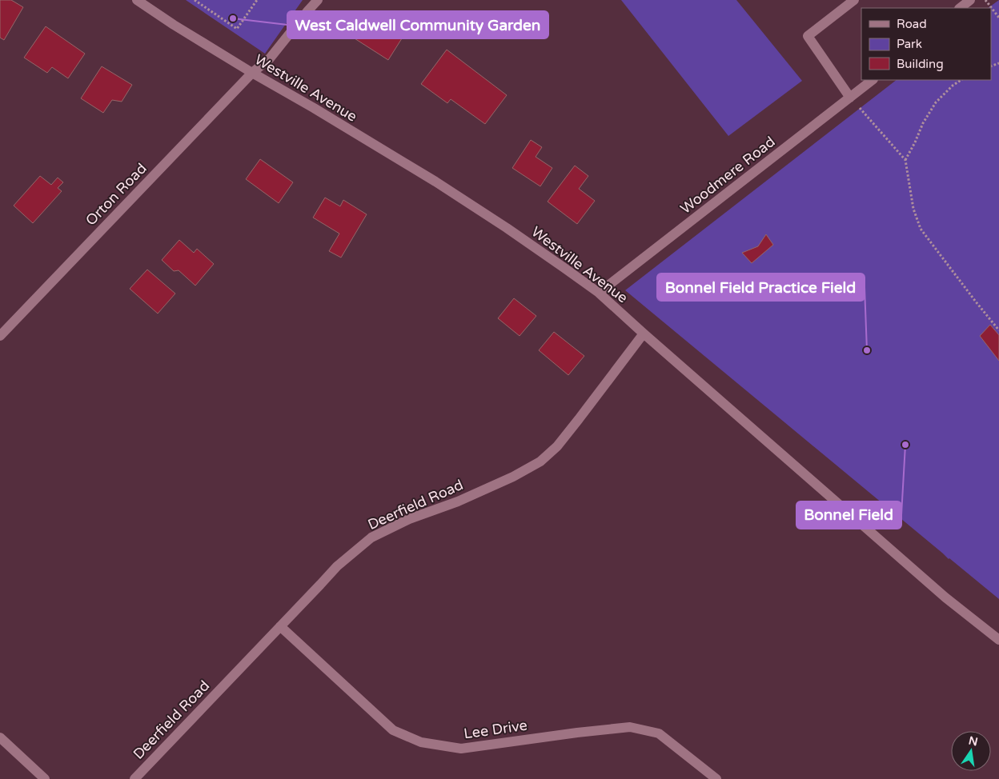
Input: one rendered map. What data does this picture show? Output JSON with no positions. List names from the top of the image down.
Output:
{
  "streets": {
    "street": [
      "Westville Avenue",
      "Woodmere Road",
      "Orton Road",
      "Deerfield Road",
      "Lee Drive"
    ]
  },
  "crossings": [
    ["Westville Avenue", "Woodmere Road"],
    ["Westville Avenue", "Orton Road"],
    ["Westville Avenue", "Deerfield Road"],
    ["Deerfield Road", "Lee Drive"]
  ],
  "places": ["West Caldwell Community Garden", "Bonnel Field Practice Field", "Bonnel Field"],
  "legend": ["Road", "Park", "Building"],
  "north": "top"
}
